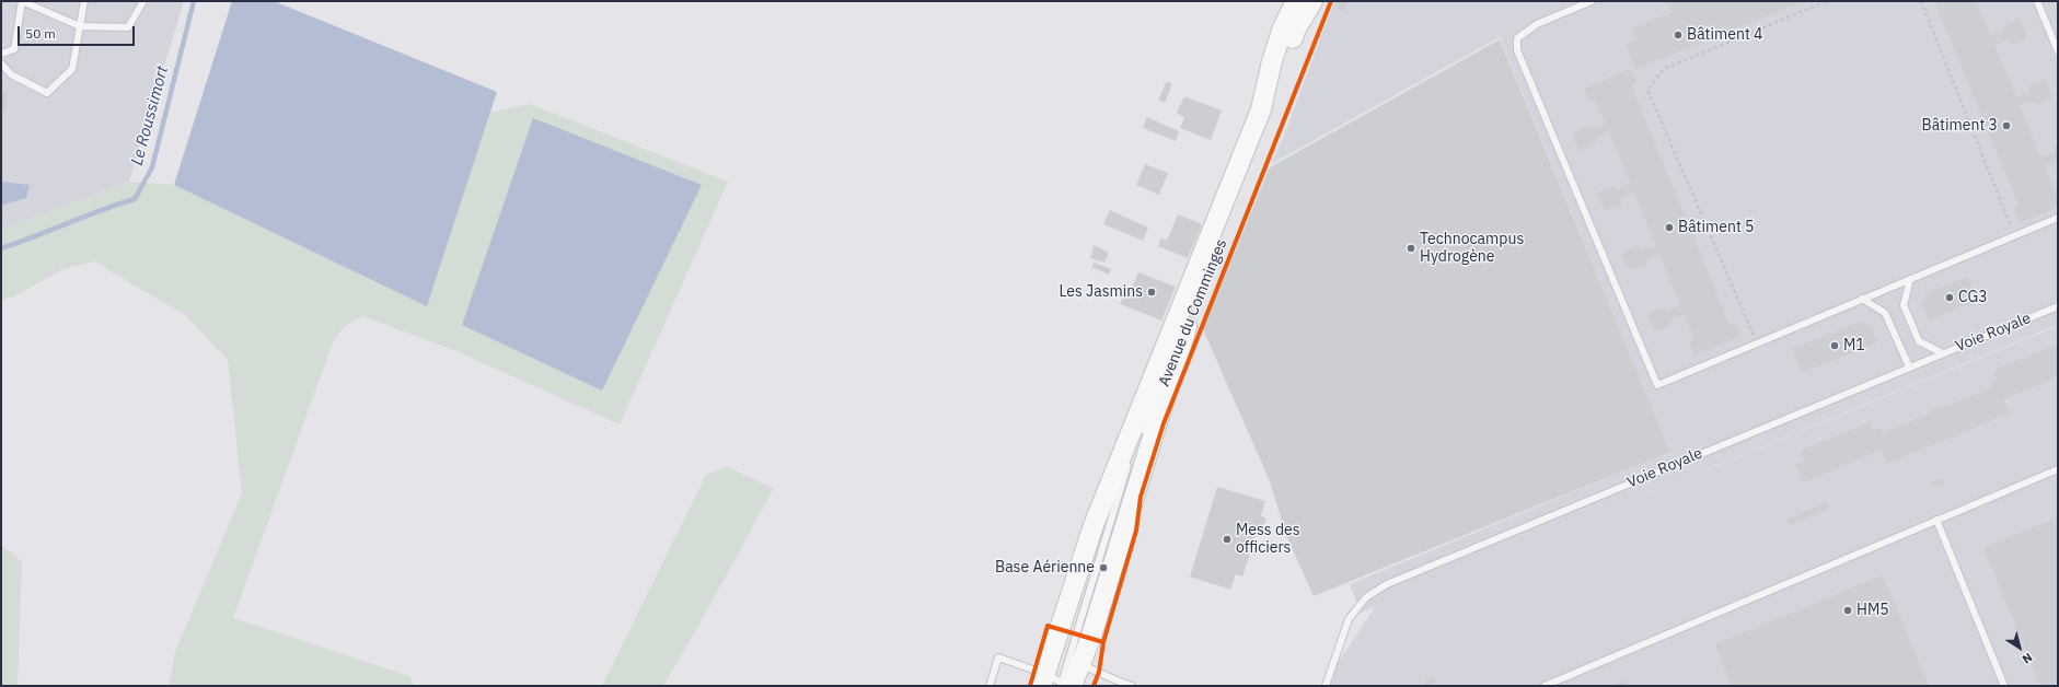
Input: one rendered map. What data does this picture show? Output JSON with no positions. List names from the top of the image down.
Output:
{
  "streets": {
    "main road": ["Avenue du Comminges"],
    "lane": ["Voie Royale"]
  },
  "water": ["Le Roussimort"],
  "places": [
    "Bâtiment 4",
    "Bâtiment 3",
    "Bâtiment 5",
    "Technocampus Hydrogène",
    "Les Jasmins",
    "CG3",
    "M1",
    "Mess des officiers",
    "Base Aérienne",
    "HM5"
  ],
  "scale_bar": "50 m",
  "north": "bottom right"
}
